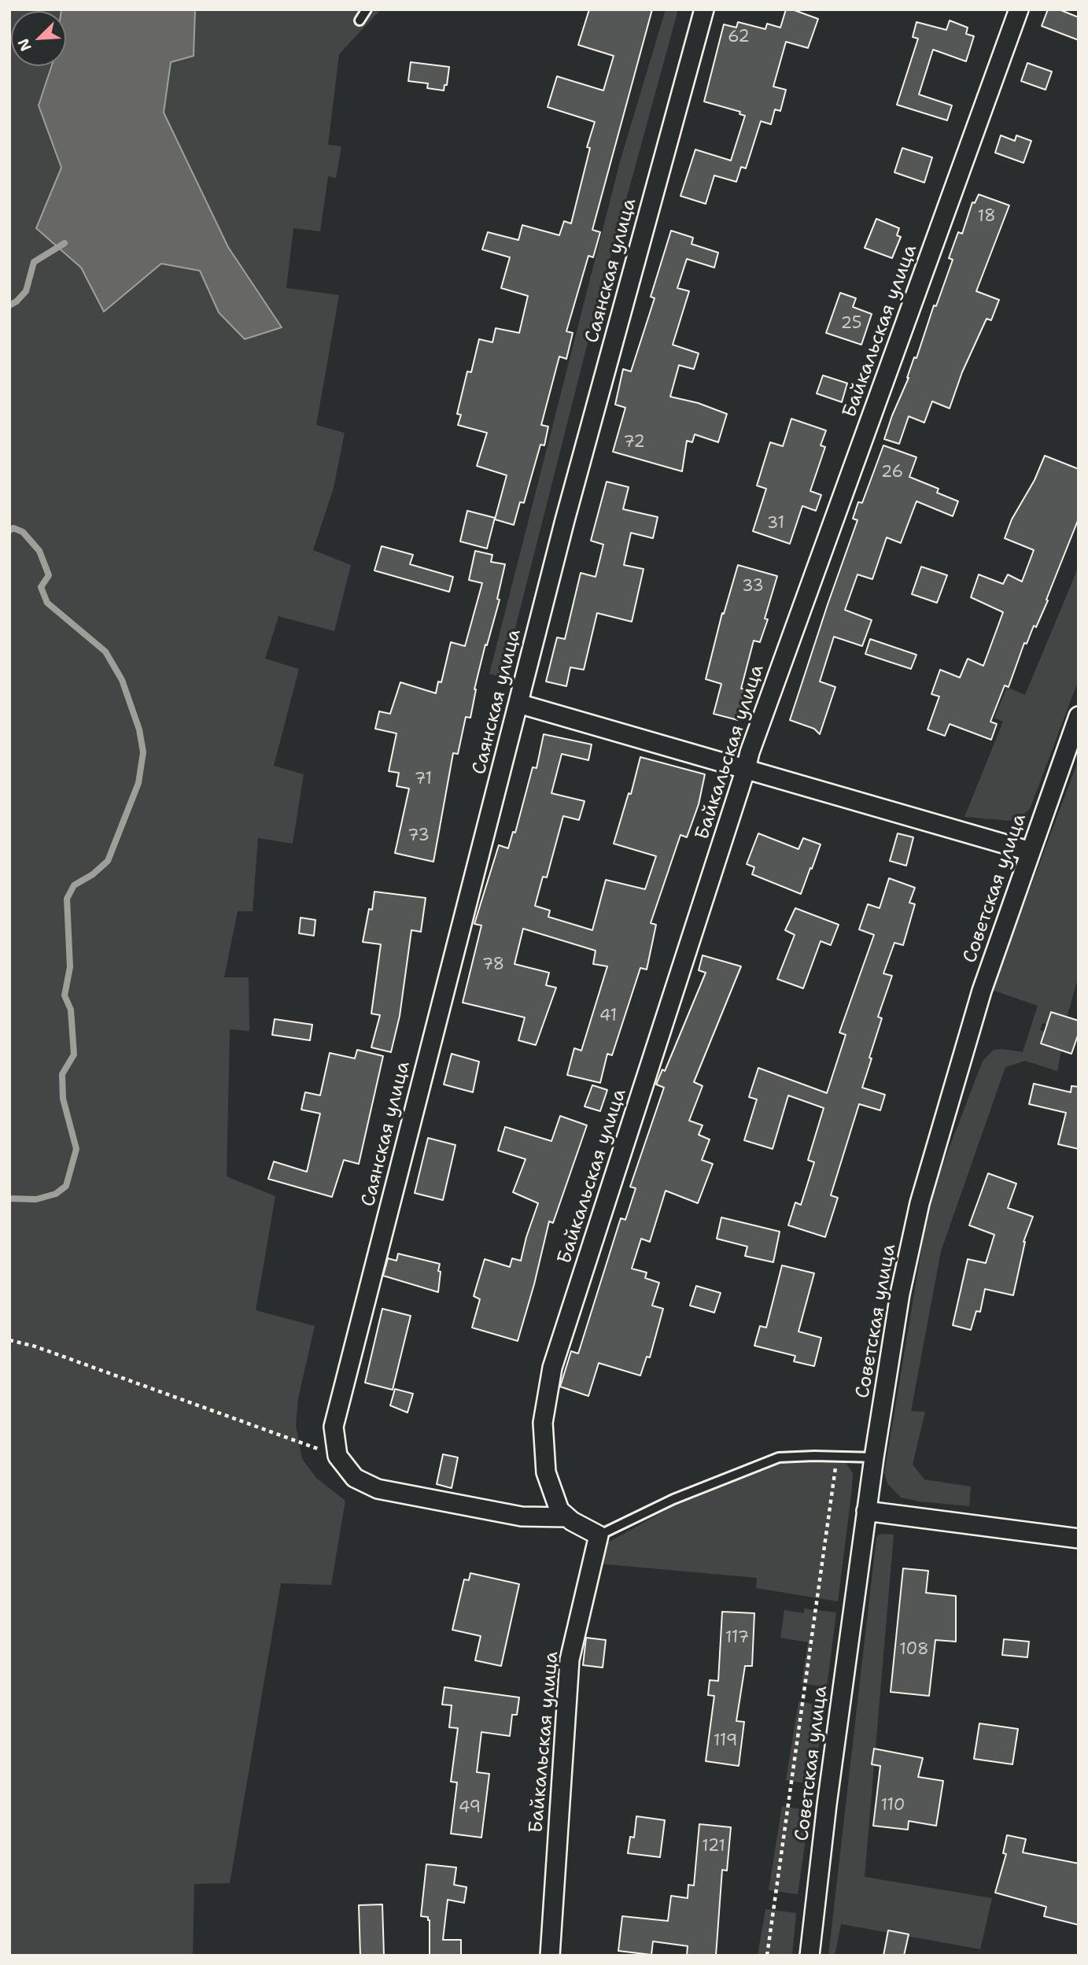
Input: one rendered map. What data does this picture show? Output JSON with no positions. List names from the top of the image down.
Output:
{
  "streets": {
    "street": ["Саянская улица", "Байкальская улица", "Советская улица"]
  },
  "house_numbers": [
    "62",
    "18",
    "25",
    "72",
    "26",
    "31",
    "33",
    "71",
    "73",
    "78",
    "41",
    "117",
    "108",
    "119",
    "110",
    "49",
    "121"
  ],
  "north": "bottom left"
}
